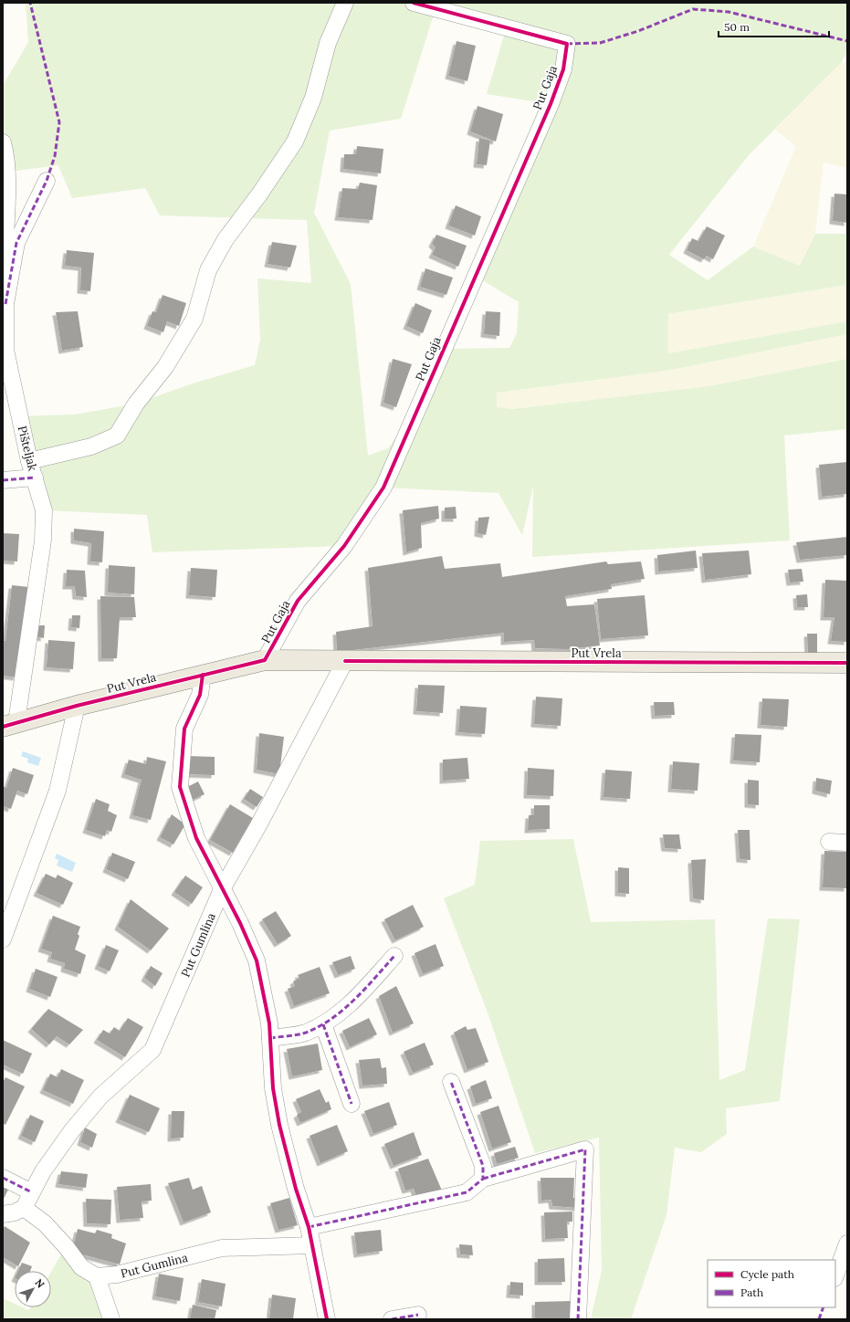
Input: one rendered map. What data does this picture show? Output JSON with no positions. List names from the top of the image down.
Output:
{
  "streets": {
    "main road": ["Put Vrela"],
    "street": ["Put Gaja", "Pišteljak", "Put Gumlina"]
  },
  "crossings": [
    ["Put Gaja", "Put Vrela"],
    ["Pišteljak", "Put Vrela"],
    ["Put Vrela", "Put Gumlina"]
  ],
  "legend": ["Cycle path", "Path"],
  "scale_bar": "50 m",
  "north": "top right"
}
